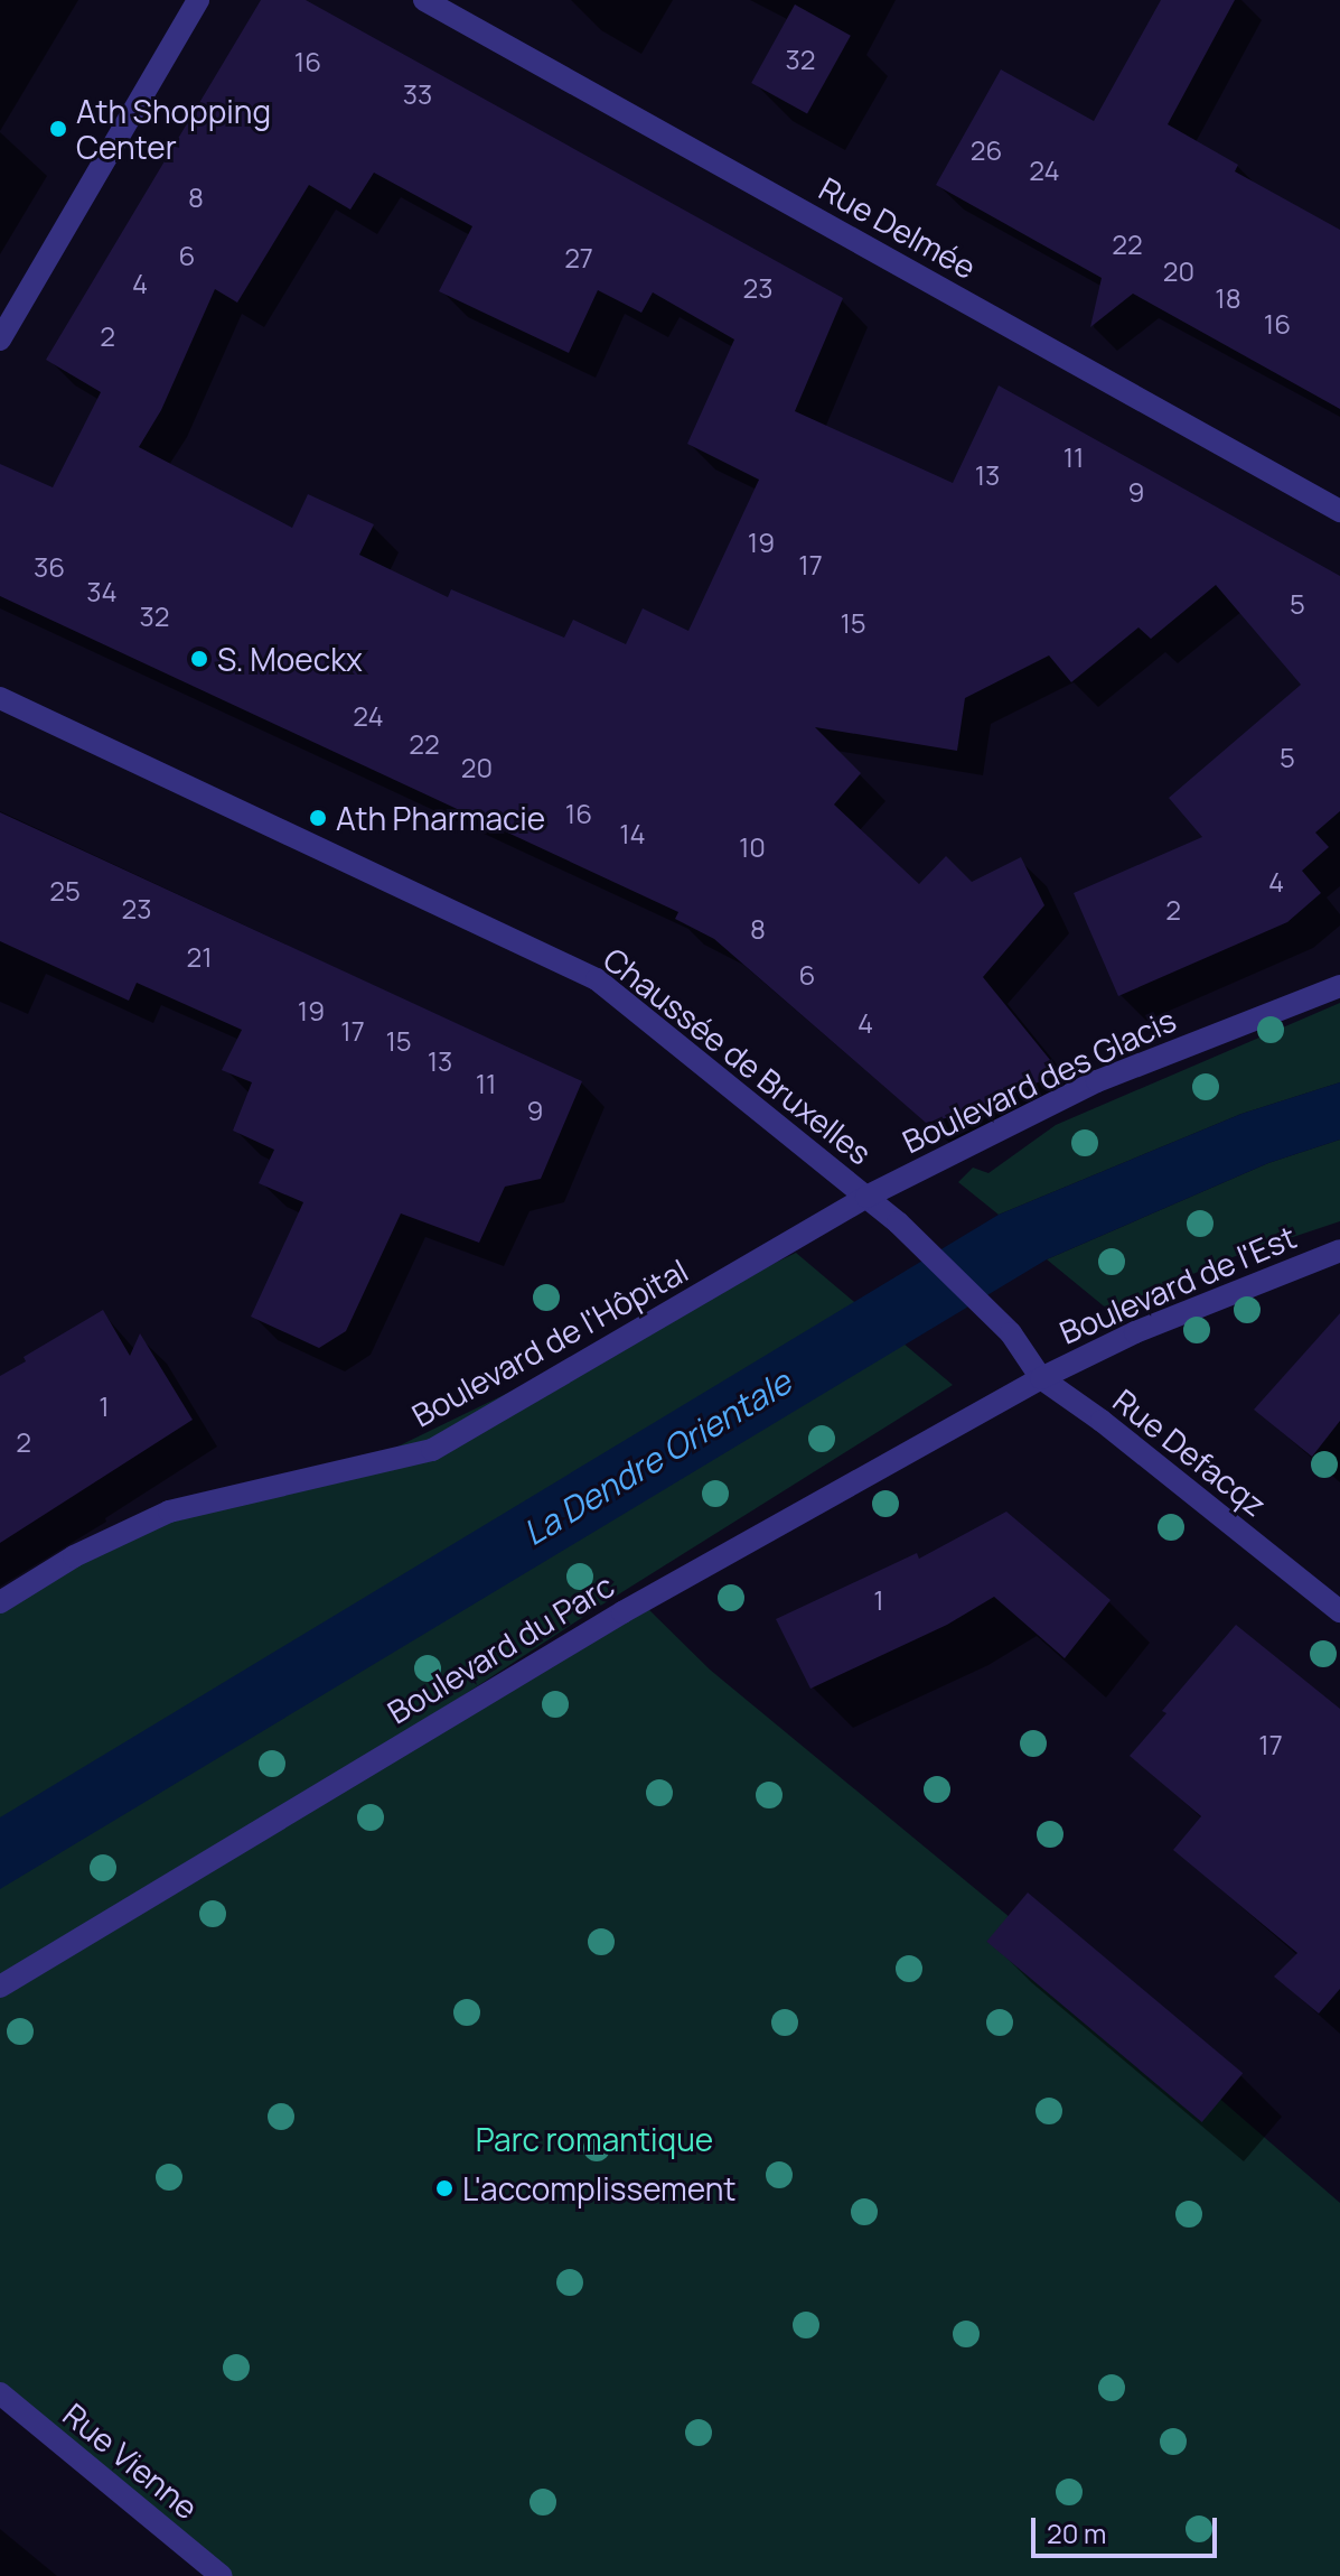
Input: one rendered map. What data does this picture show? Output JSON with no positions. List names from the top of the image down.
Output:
{
  "streets": {
    "street": [
      "Rue Delmée",
      "Chaussée de Bruxelles",
      "Boulevard des Glacis",
      "Boulevard de l'Est",
      "Boulevard de l'Hôpital",
      "Rue Defacqz",
      "Boulevard du Parc",
      "Rue Vienne"
    ]
  },
  "crossings": [
    ["Chaussée de Bruxelles", "Boulevard des Glacis"],
    ["Chaussée de Bruxelles", "Boulevard de l'Hôpital"],
    ["Chaussée de Bruxelles", "Rue Defacqz"],
    ["Boulevard des Glacis", "Boulevard de l'Hôpital"],
    ["Boulevard de l'Est", "Rue Defacqz"],
    ["Boulevard de l'Est", "Boulevard du Parc"],
    ["Rue Defacqz", "Boulevard du Parc"]
  ],
  "water": ["La Dendre Orientale"],
  "parks": ["Parc romantique"],
  "places": [
    "Ath Shopping Center",
    "S. Moeckx",
    "Ath Pharmacie",
    "L'accomplissement"
  ],
  "house_numbers": [
    "32",
    "16",
    "33",
    "26",
    "24",
    "8",
    "22",
    "6",
    "27",
    "20",
    "4",
    "23",
    "18",
    "16",
    "2",
    "11",
    "13",
    "9",
    "19",
    "17",
    "36",
    "34",
    "5",
    "32",
    "15",
    "24",
    "22",
    "5",
    "20",
    "16",
    "14",
    "10",
    "4",
    "25",
    "23",
    "2",
    "8",
    "21",
    "6",
    "19",
    "4",
    "17",
    "15",
    "13",
    "11",
    "9",
    "1",
    "2",
    "1",
    "17"
  ],
  "scale_bar": "20 m"
}
